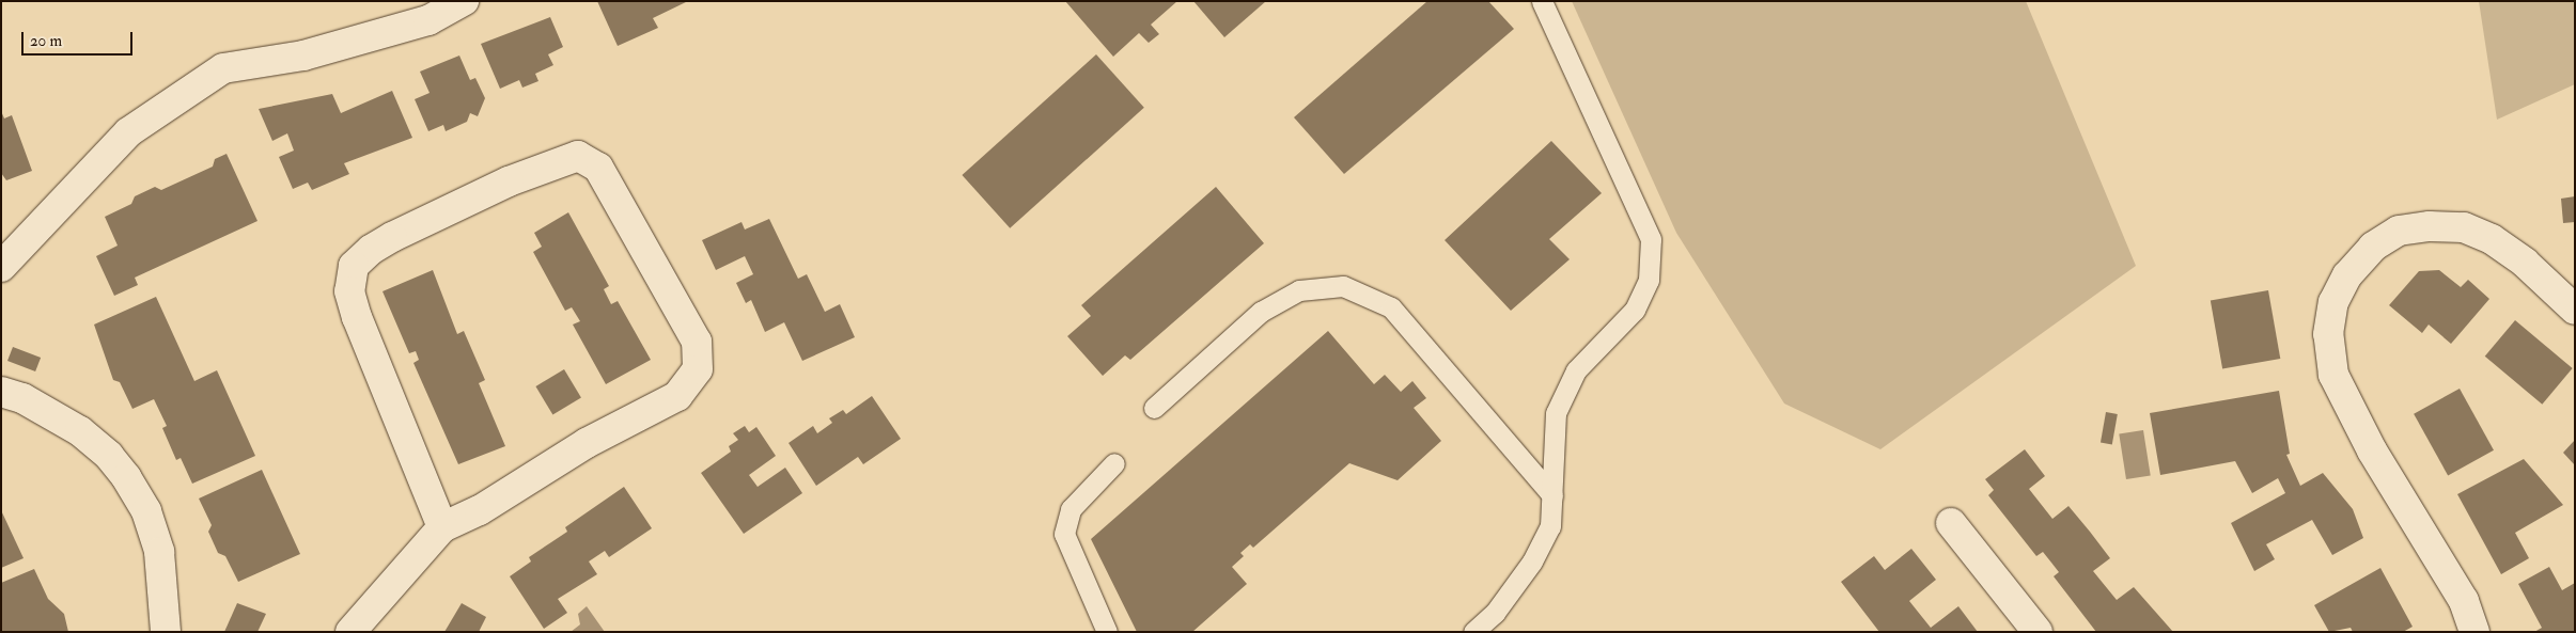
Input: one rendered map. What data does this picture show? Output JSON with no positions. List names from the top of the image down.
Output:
{
  "scale_bar": "20 m"
}
